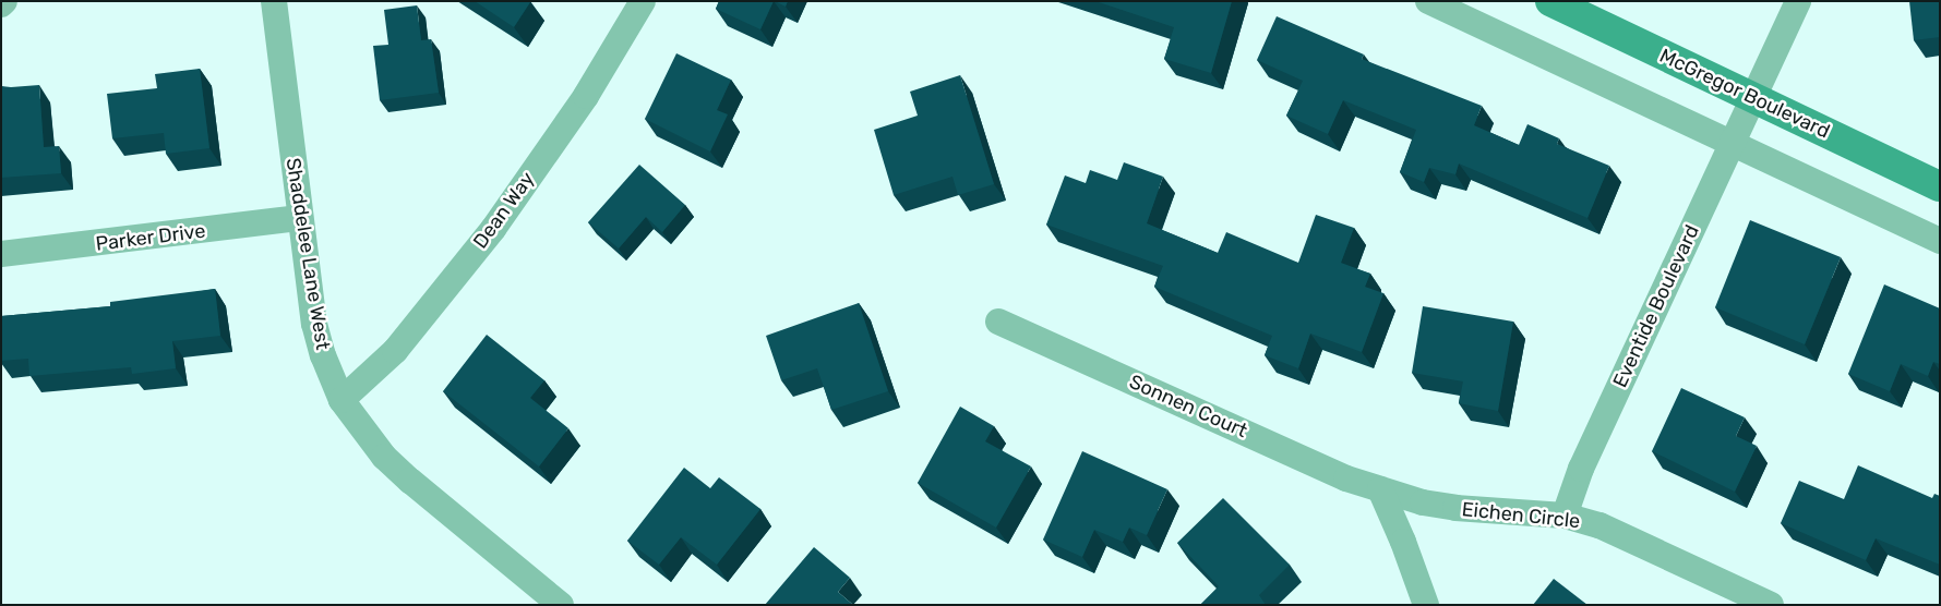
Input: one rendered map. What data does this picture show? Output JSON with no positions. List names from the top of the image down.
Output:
{
  "streets": {
    "main road": ["McGregor Boulevard"],
    "street": [
      "Dean Way",
      "Parker Drive",
      "Shaddelee Lane West",
      "Eventide Boulevard",
      "Sonnen Court",
      "Eichen Circle"
    ]
  },
  "crossings": [
    ["McGregor Boulevard", "Eventide Boulevard"],
    ["Dean Way", "Shaddelee Lane West"],
    ["Parker Drive", "Shaddelee Lane West"],
    ["Eventide Boulevard", "Eichen Circle"],
    ["Sonnen Court", "Eichen Circle"]
  ]
}
